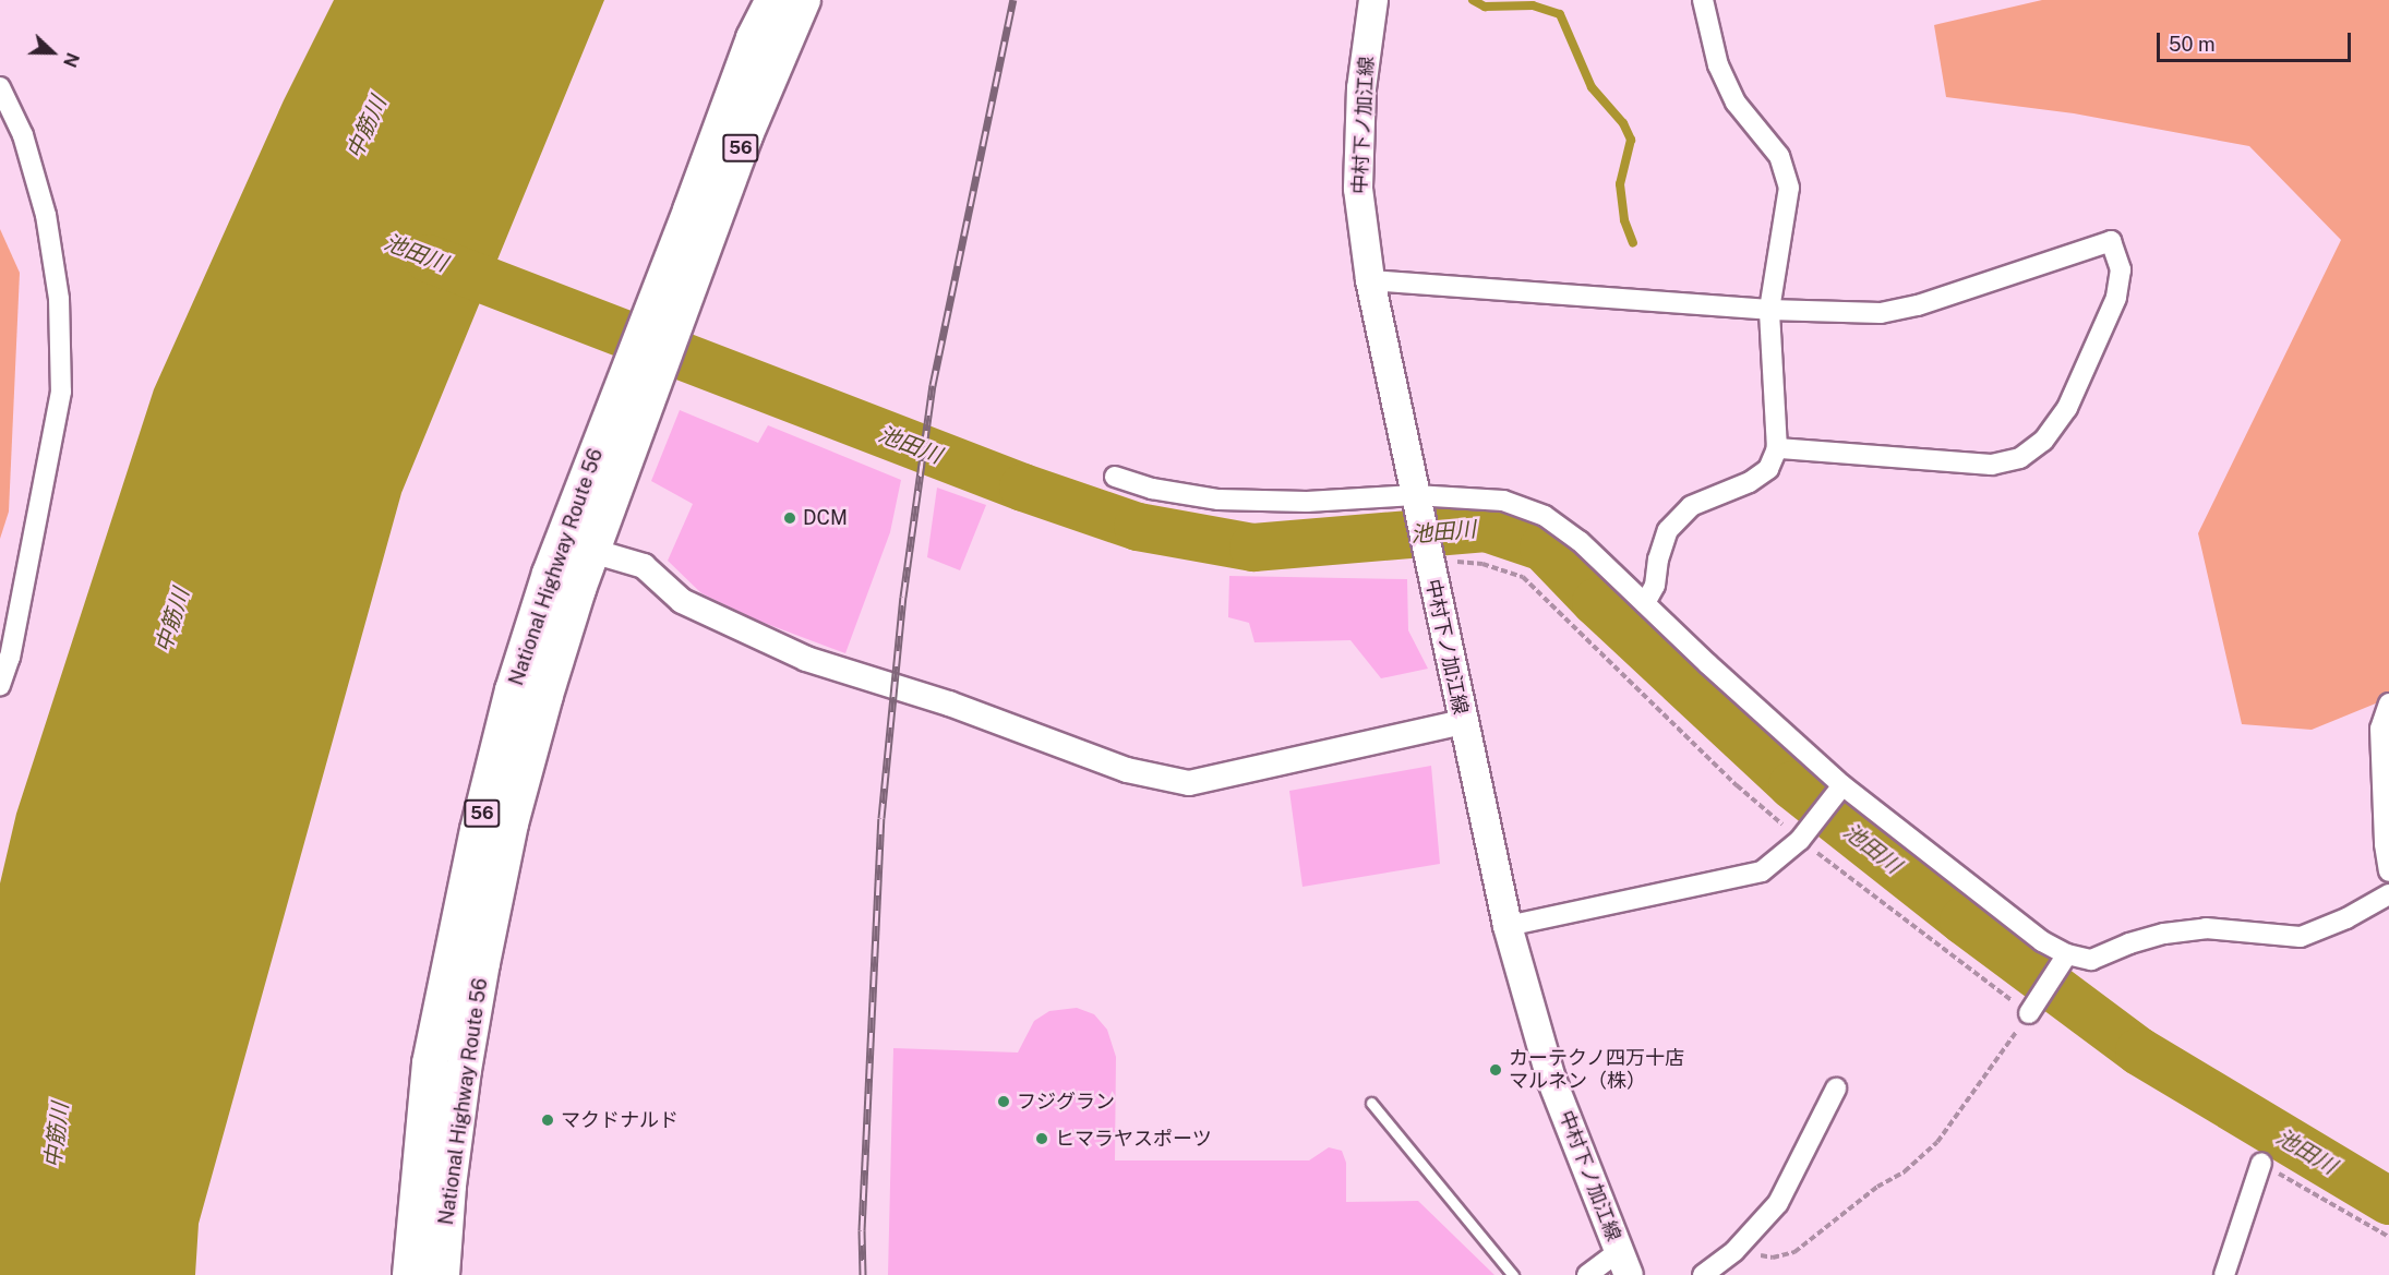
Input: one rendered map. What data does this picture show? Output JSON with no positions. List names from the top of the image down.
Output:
{
  "streets": {
    "highway": ["56", "National Highway Route 56"],
    "main road": ["中村下ノ加江線"]
  },
  "water": ["中筋川", "池田川"],
  "places": [
    "DCM",
    "カーテクノ四万十店 マルネン（株）",
    "フジグラン",
    "マクドナルド",
    "ヒマラヤスポーツ"
  ],
  "scale_bar": "50 m",
  "north": "right"
}
